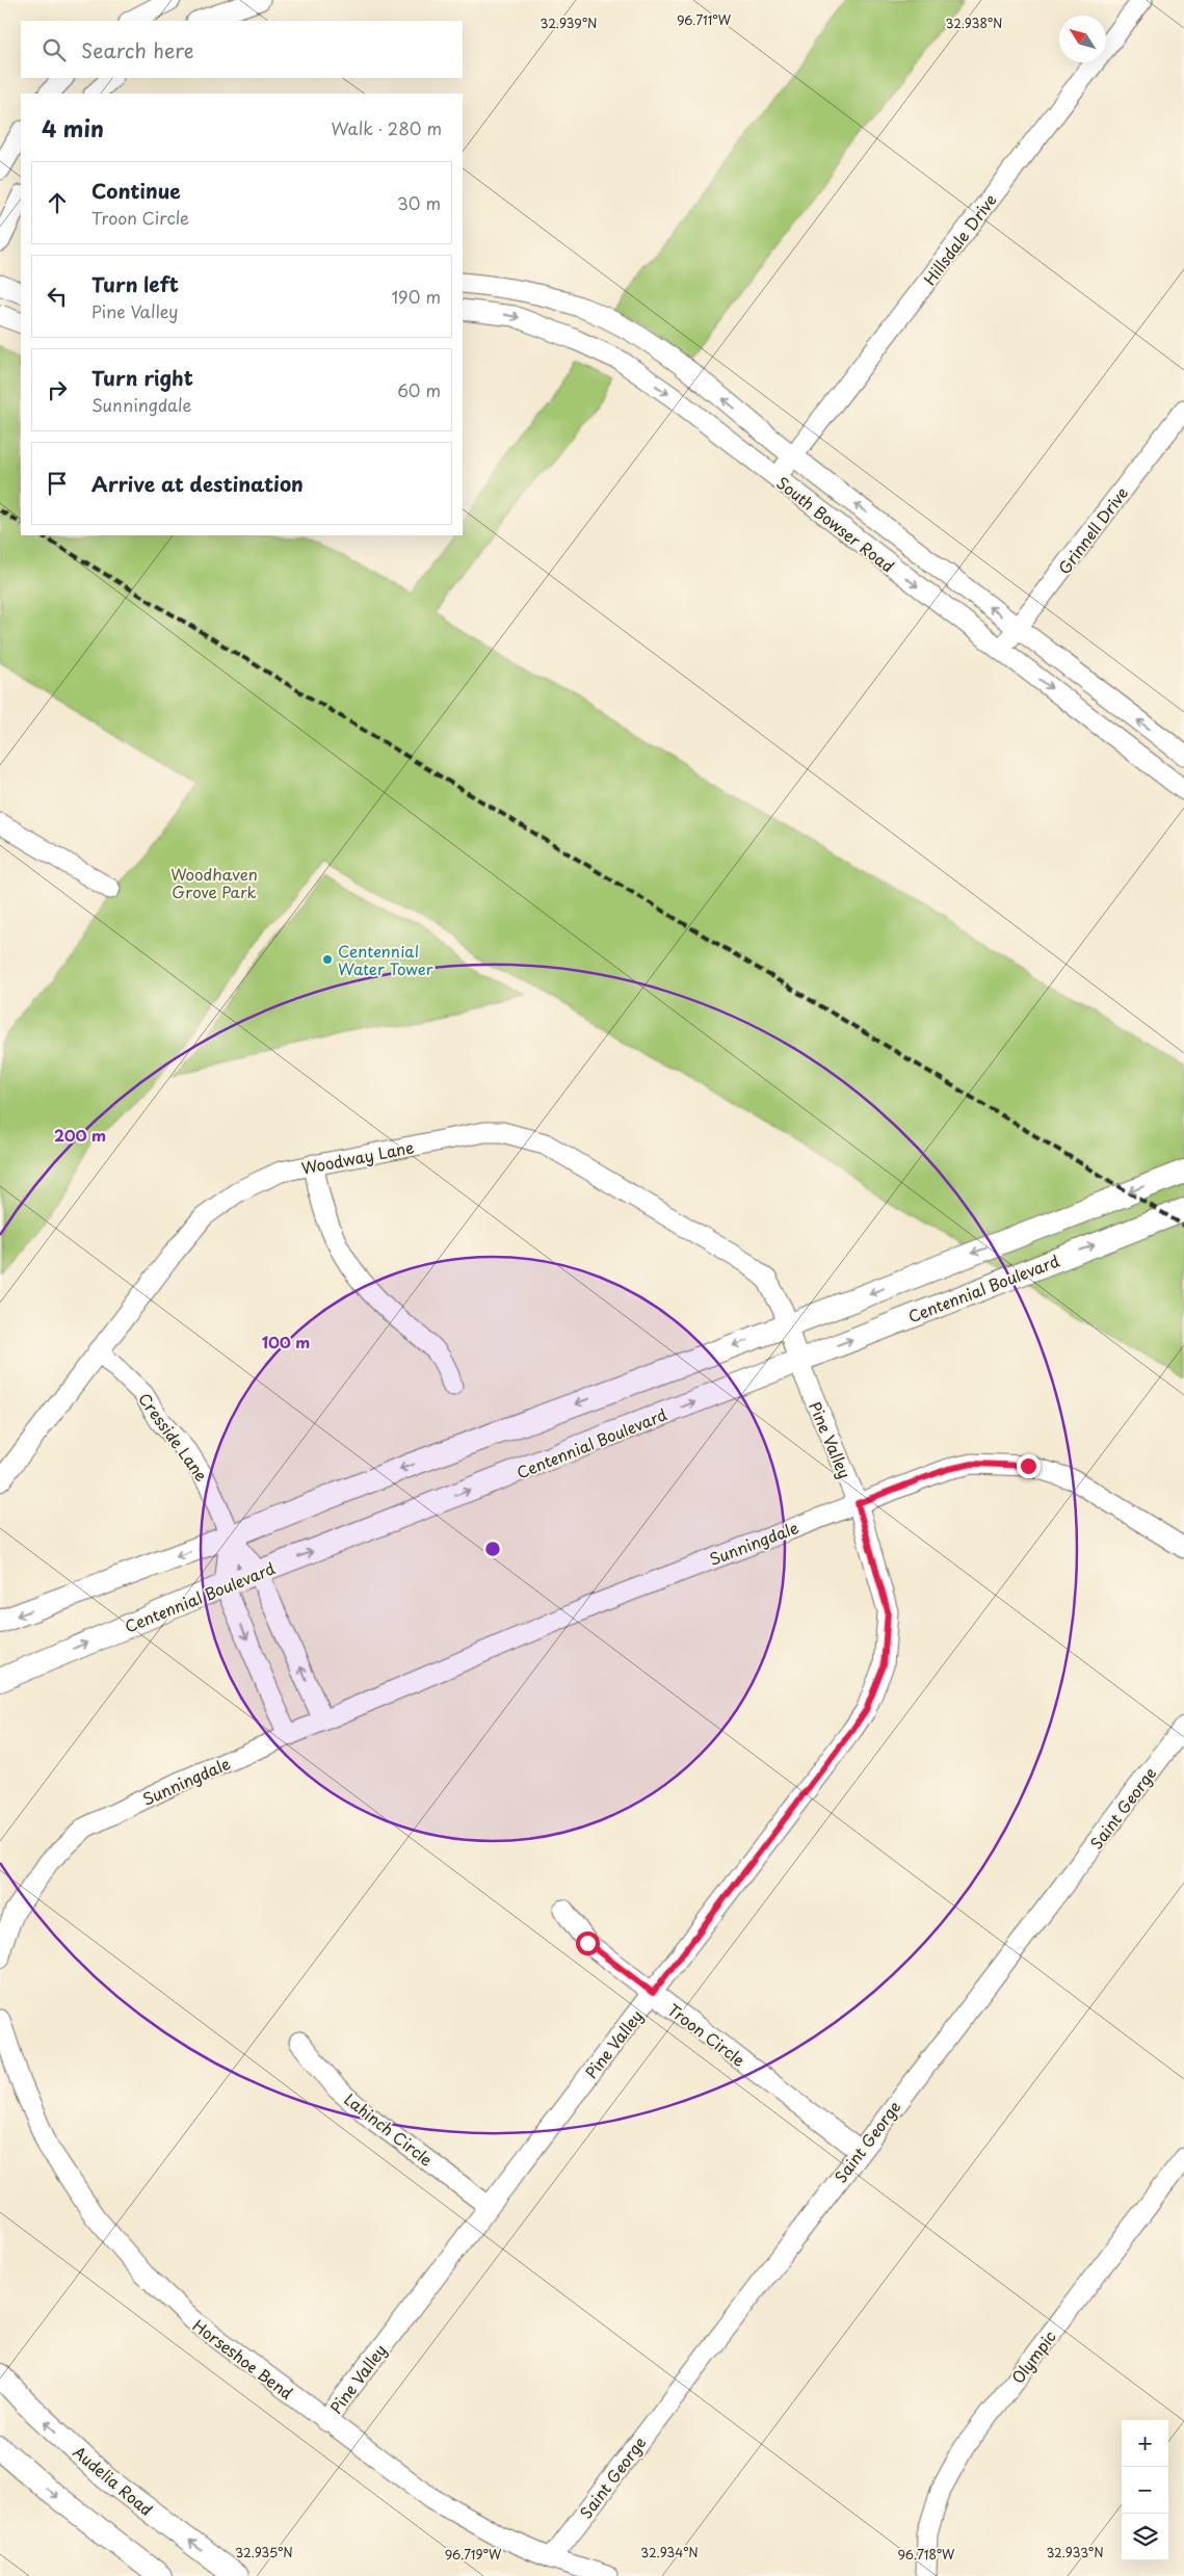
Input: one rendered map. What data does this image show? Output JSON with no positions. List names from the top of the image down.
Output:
{
  "streets": {
    "main road": ["Centennial Boulevard", "Audelia Road"],
    "street": [
      "Hillsdale Drive",
      "South Bowser Road",
      "Grinnell Drive",
      "Woodway Lane",
      "Cresside Lane",
      "Pine Valley",
      "Sunningdale",
      "Saint George",
      "Troon Circle",
      "Lahinch Circle",
      "Olympic",
      "Horseshoe Bend"
    ]
  },
  "crossings": [
    ["Hillsdale Drive", "South Bowser Road"],
    ["South Bowser Road", "Grinnell Drive"],
    ["Woodway Lane", "Centennial Boulevard"],
    ["Woodway Lane", "Cresside Lane"],
    ["Woodway Lane", "Pine Valley"],
    ["Centennial Boulevard", "Pine Valley"],
    ["Pine Valley", "Sunningdale"],
    ["Pine Valley", "Troon Circle"],
    ["Pine Valley", "Lahinch Circle"],
    ["Pine Valley", "Horseshoe Bend"],
    ["Saint George", "Troon Circle"],
    ["Saint George", "Horseshoe Bend"]
  ],
  "parks": ["Woodhaven Grove Park"],
  "places": ["Centennial Water Tower"],
  "north": "top left",
  "page": {
    "search": "Search here",
    "heading": ["4 min", "Walk · 280 m"],
    "list": [
      ["Continue", "Troon Circle", "30 m"],
      ["Turn left", "Pine Valley", "190 m"],
      ["Turn right", "Sunningdale", "60 m"],
      "Arrive at destination"
    ],
    "map_buttons": ["+", "−"]
  },
  "coordinates": [
    "96.711°W",
    "32.939°N",
    "32.938°N",
    "32.935°N",
    "32.934°N",
    "32.933°N",
    "96.719°W",
    "96.718°W"
  ],
  "rings": ["200 m", "100 m"]
}
